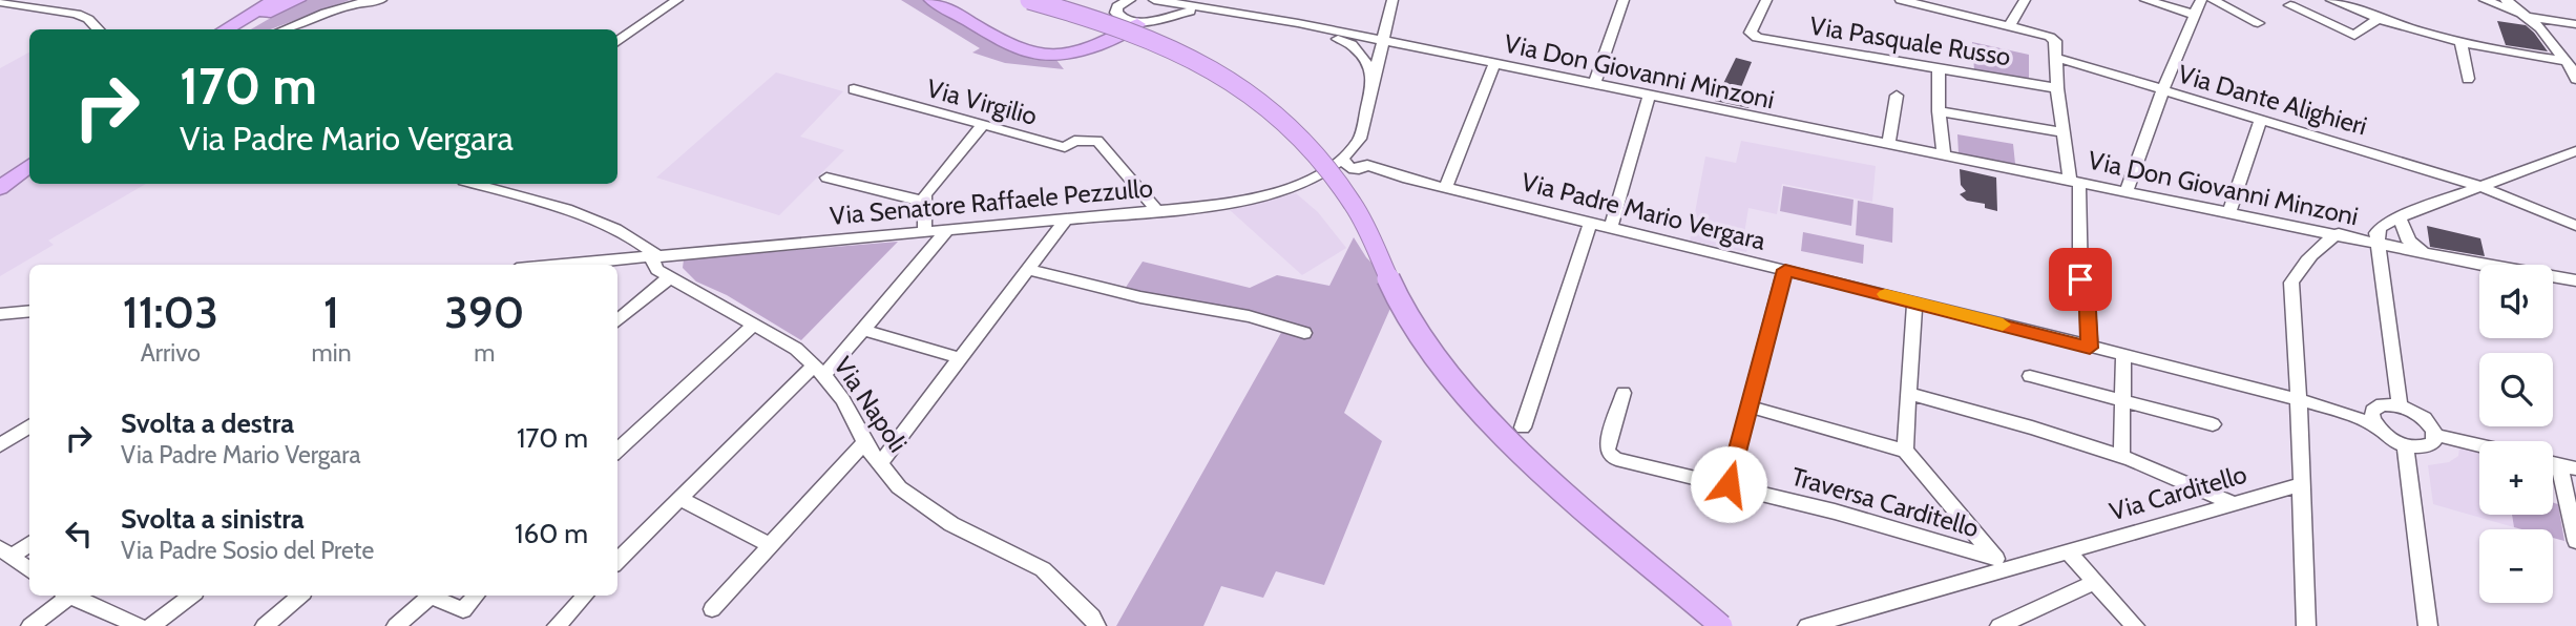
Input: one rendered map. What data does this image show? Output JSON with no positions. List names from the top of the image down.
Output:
{
  "streets": {
    "street": [
      "Via Pasquale Russo",
      "Via Don Giovanni Minzoni",
      "Via Dante Alighieri",
      "Via Virgilio",
      "Via Senatore Raffaele Pezzullo",
      "Via Padre Mario Vergara",
      "Via Napoli",
      "Via Carditello",
      "Traversa Carditello"
    ]
  },
  "crossings": [
    ["Via Virgilio", "Via Senatore Raffaele Pezzullo"],
    ["Via Senatore Raffaele Pezzullo", "Via Padre Mario Vergara"],
    ["Via Carditello", "Traversa Carditello"]
  ],
  "page": {
    "turn": ["170 m", "Via Padre Mario Vergara"],
    "map_buttons": ["+", "−"],
    "eta": [
      "11:03",
      "Arrivo",
      "1",
      "min",
      "390",
      "m"
    ],
    "list": [
      {
        "name": "Svolta a destra",
        "note": "Via Padre Mario Vergara",
        "value": "170 m"
      },
      {
        "name": "Svolta a sinistra",
        "note": "Via Padre Sosio del Prete",
        "value": "160 m"
      }
    ]
  }
}
